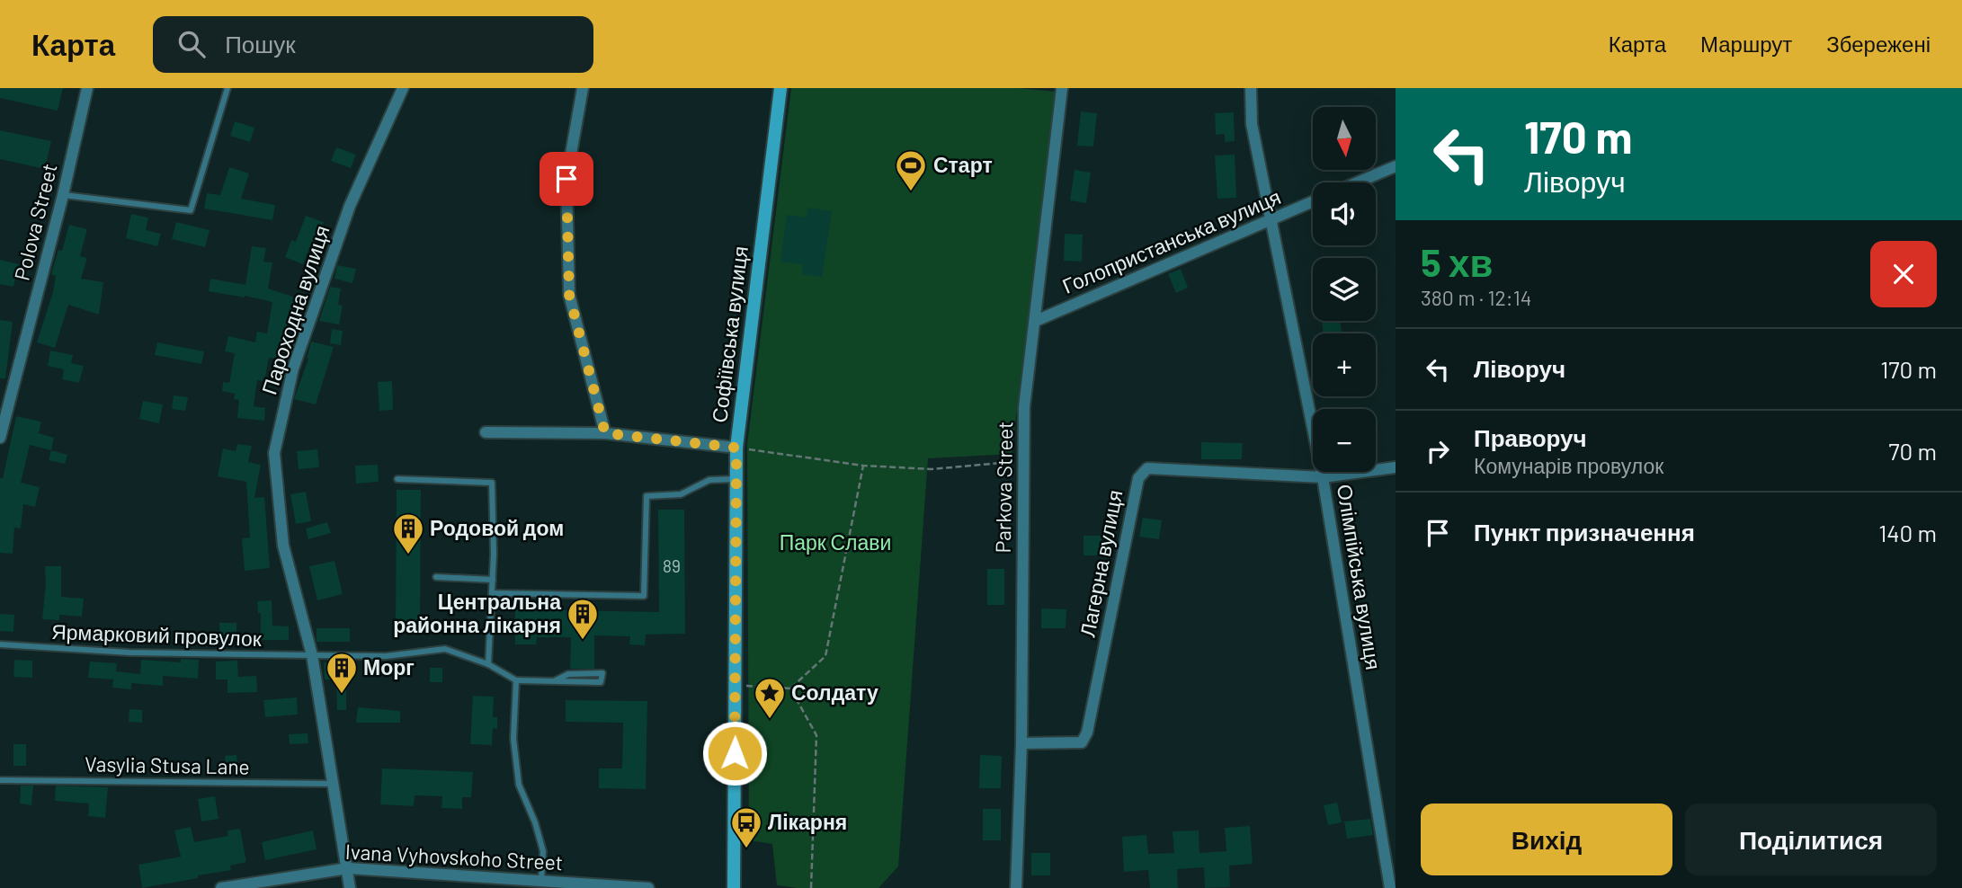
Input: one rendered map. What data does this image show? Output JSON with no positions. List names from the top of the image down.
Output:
{
  "streets": {
    "street": [
      "Polova Street",
      "Голопристанська вулиця",
      "Пароходна вулиця",
      "Софіївська вулиця",
      "Parkova Street",
      "Лагерна вулиця",
      "Олімпійська вулиця",
      "Ivana Vyhovskoho Street"
    ],
    "lane": ["Ярмарковий провулок", "Vasylia Stusa Lane"]
  },
  "crossings": [
    ["Голопристанська вулиця", "Parkova Street"],
    ["Голопристанська вулиця", "Олімпійська вулиця"],
    ["Пароходна вулиця", "Ярмарковий провулок"],
    ["Пароходна вулиця", "Vasylia Stusa Lane"],
    ["Пароходна вулиця", "Ivana Vyhovskoho Street"],
    ["Parkova Street", "Лагерна вулиця"],
    ["Лагерна вулиця", "Олімпійська вулиця"]
  ],
  "parks": ["Парк Слави"],
  "places": {
    "sports": ["Старт"],
    "building": ["Родовой дом", "Центральна районна лікарня", "Морг"],
    "place": ["Солдату"],
    "bus stop": ["Лікарня"]
  },
  "house_numbers": ["89"],
  "north": "bottom",
  "page": {
    "header": "Карта",
    "search": "Пошук",
    "nav": ["Карта", "Маршрут", "Збережені"],
    "turn": ["170 m", "Ліворуч"],
    "map_buttons": ["+", "−"],
    "heading": ["5 хв", "380 m · 12:14"],
    "list": [
      {
        "name": "Ліворуч",
        "value": "170 m"
      },
      {
        "name": "Праворуч",
        "note": "Комунарів провулок",
        "value": "70 m"
      },
      {
        "name": "Пункт призначення",
        "value": "140 m"
      }
    ],
    "buttons": ["Вихід", "Поділитися"]
  }
}
